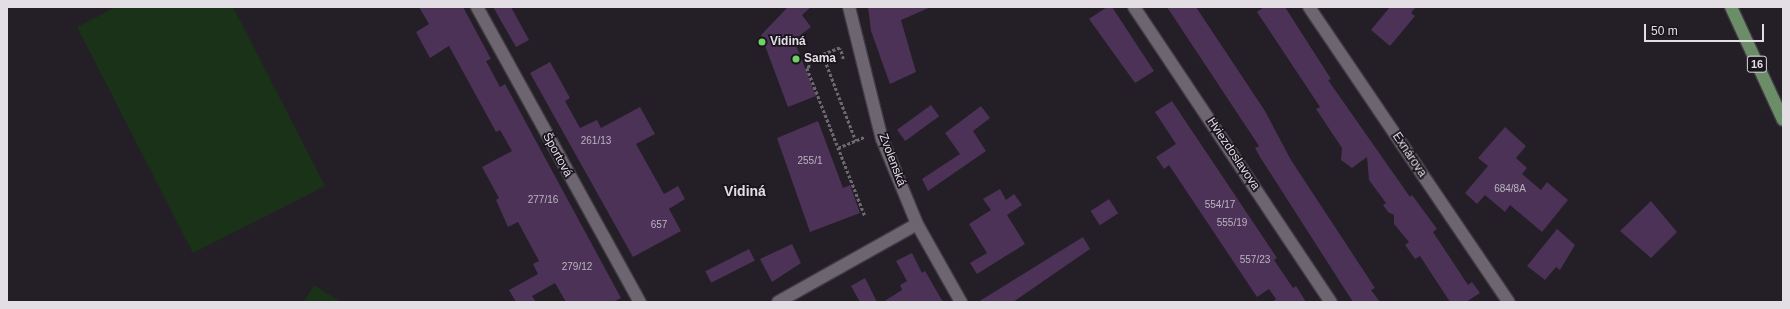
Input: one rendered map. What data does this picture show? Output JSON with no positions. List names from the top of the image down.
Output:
{
  "streets": {
    "main road": ["16"],
    "street": [
      "Hviezdoslavova",
      "Športová",
      "Exnárova",
      "Zvolenská"
    ]
  },
  "districts": ["Vidiná"],
  "places": ["Vidiná", "Sama"],
  "house_numbers": [
    "261/13",
    "255/1",
    "684/8A",
    "277/16",
    "554/17",
    "555/19",
    "657",
    "557/23",
    "279/12"
  ],
  "scale_bar": "50 m"
}
